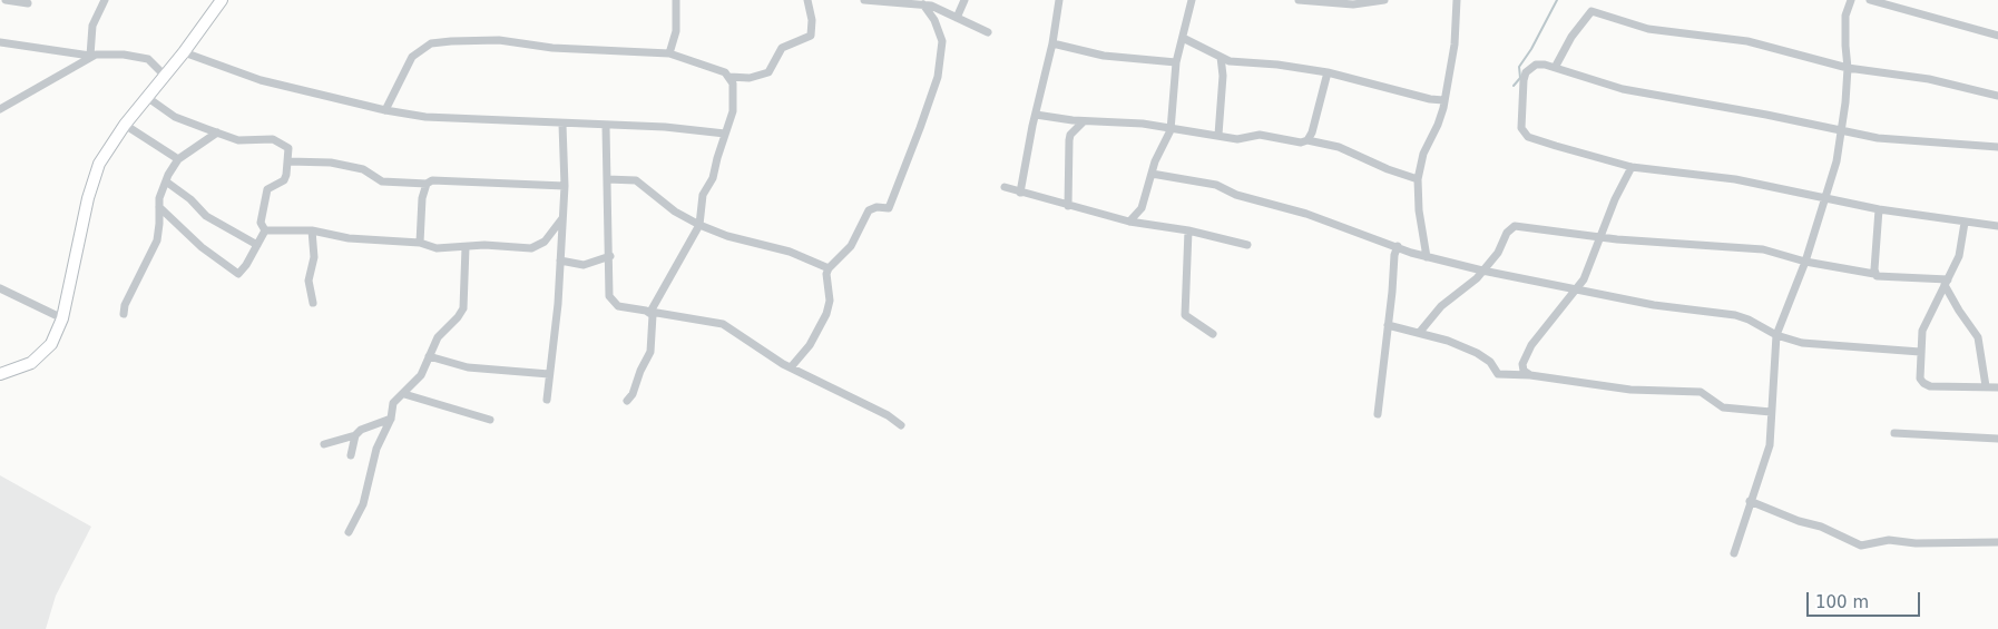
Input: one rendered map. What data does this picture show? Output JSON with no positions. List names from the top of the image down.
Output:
{
  "scale_bar": "100 m"
}
